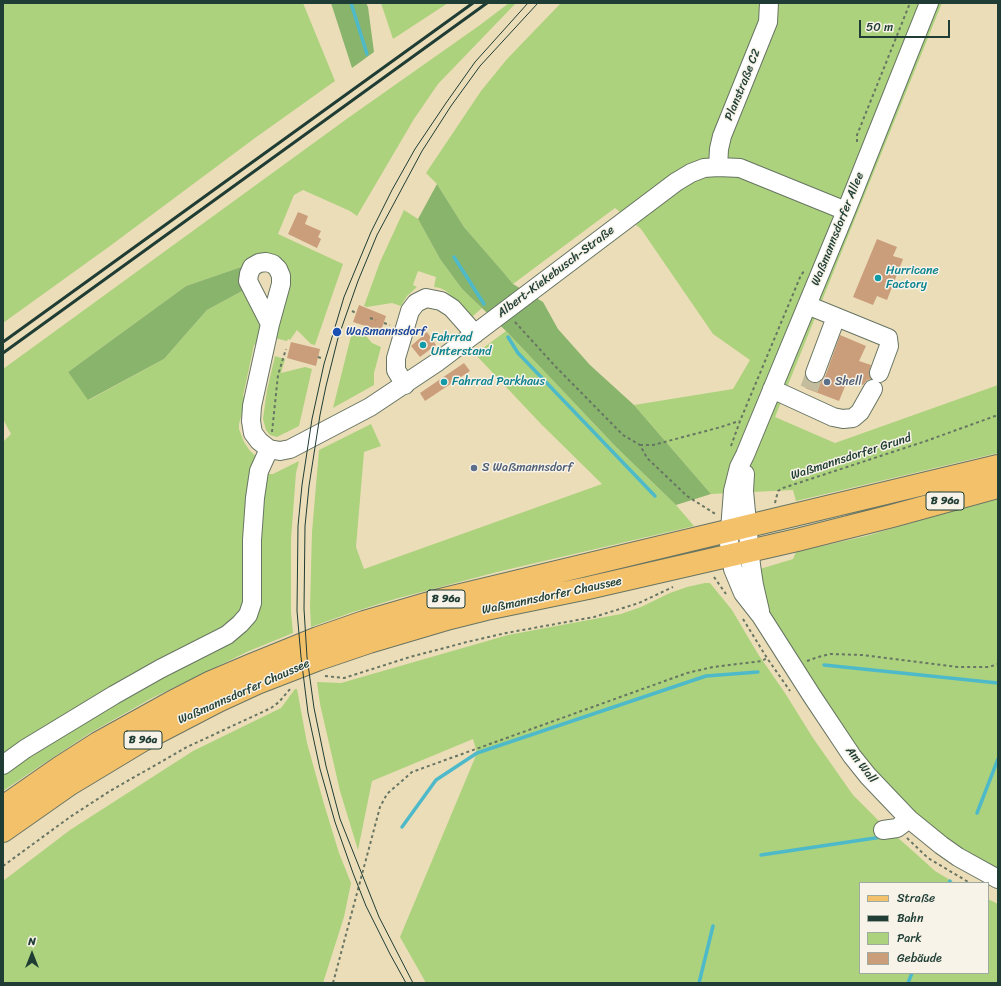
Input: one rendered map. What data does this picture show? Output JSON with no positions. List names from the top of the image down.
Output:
{
  "streets": {
    "main road": ["B 96a", "Waßmannsdorfer Chaussee"],
    "street": [
      "Planstraße C2",
      "Waßmannsdorfer Allee",
      "Albert-Kiekebusch-Straße",
      "Am Wall"
    ],
    "path": ["Waßmannsdorfer Grund"]
  },
  "crossings": [
    ["Planstraße C2", "Albert-Kiekebusch-Straße"],
    ["Waßmannsdorfer Allee", "Albert-Kiekebusch-Straße"],
    ["Waßmannsdorfer Allee", "Waßmannsdorfer Chaussee"],
    ["Waßmannsdorfer Allee", "Am Wall"],
    ["Waßmannsdorfer Chaussee", "Am Wall"]
  ],
  "places": [
    "Hurricane Factory",
    "Waßmannsdorf",
    "Fahrrad Unterstand",
    "Fahrrad Parkhaus",
    "Shell",
    "S Waßmannsdorf"
  ],
  "legend": [
    "Straße",
    "Bahn",
    "Park",
    "Gebäude"
  ],
  "scale_bar": "50 m",
  "north": "top"
}
